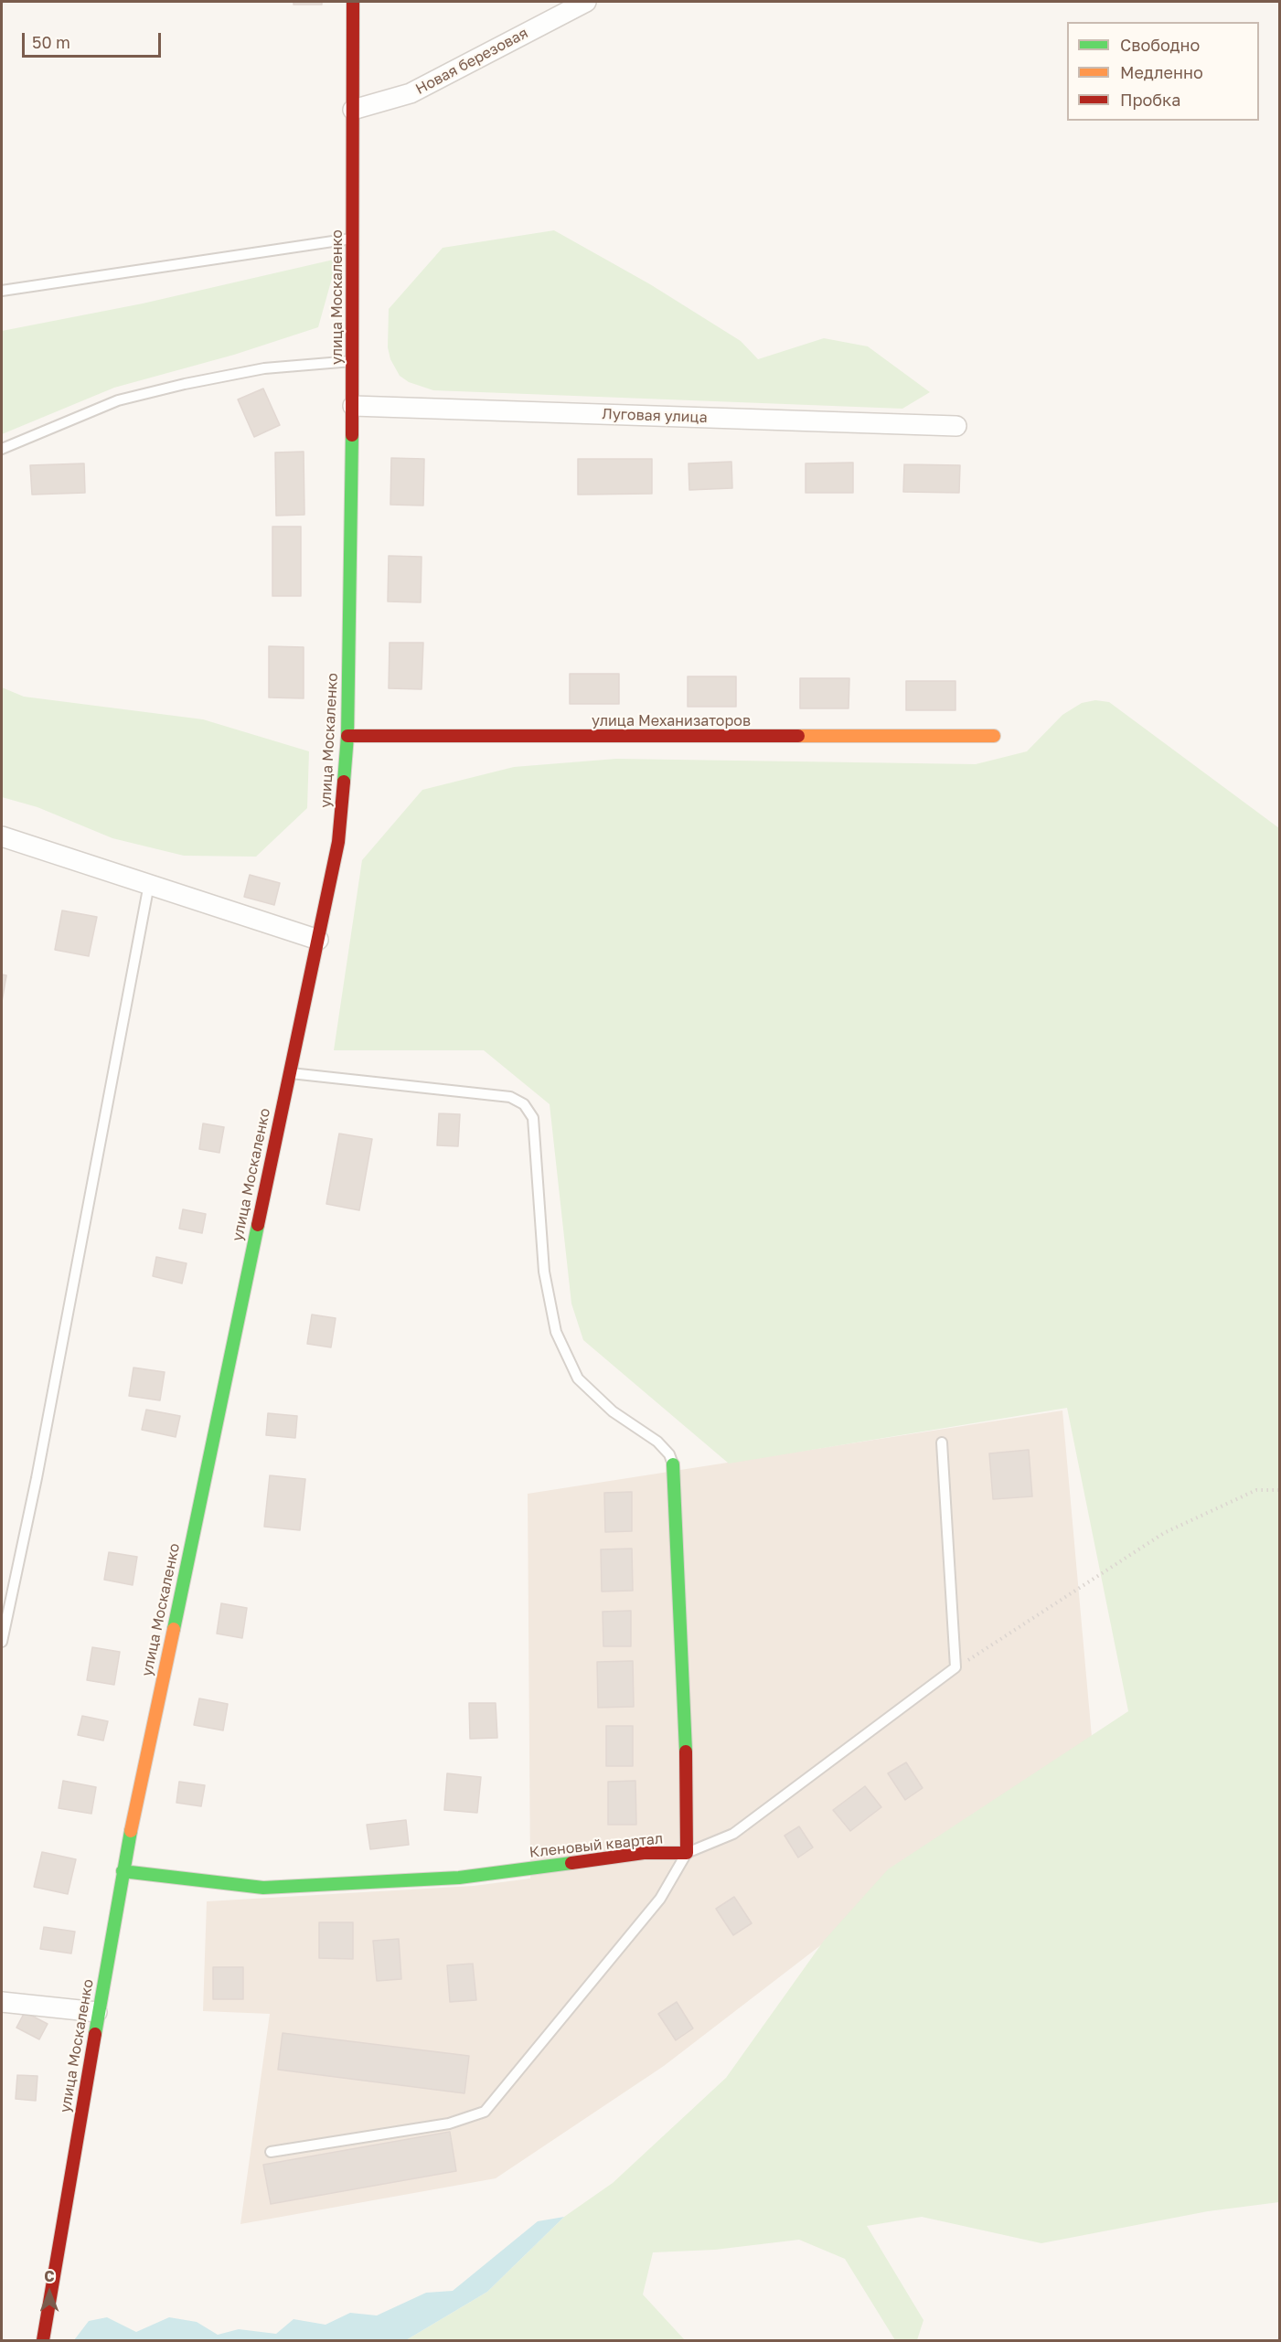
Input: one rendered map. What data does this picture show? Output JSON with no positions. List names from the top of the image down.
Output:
{
  "streets": {
    "street": [
      "Новая березовая",
      "улица Москаленко",
      "Луговая улица",
      "улица Механизаторов",
      "Кленовый квартал"
    ]
  },
  "crossings": [
    ["Новая березовая", "улица Москаленко"],
    ["улица Москаленко", "Луговая улица"],
    ["улица Москаленко", "улица Механизаторов"],
    ["улица Москаленко", "Кленовый квартал"]
  ],
  "legend": ["Свободно", "Медленно", "Пробка"],
  "scale_bar": "50 m",
  "north": "top"
}
